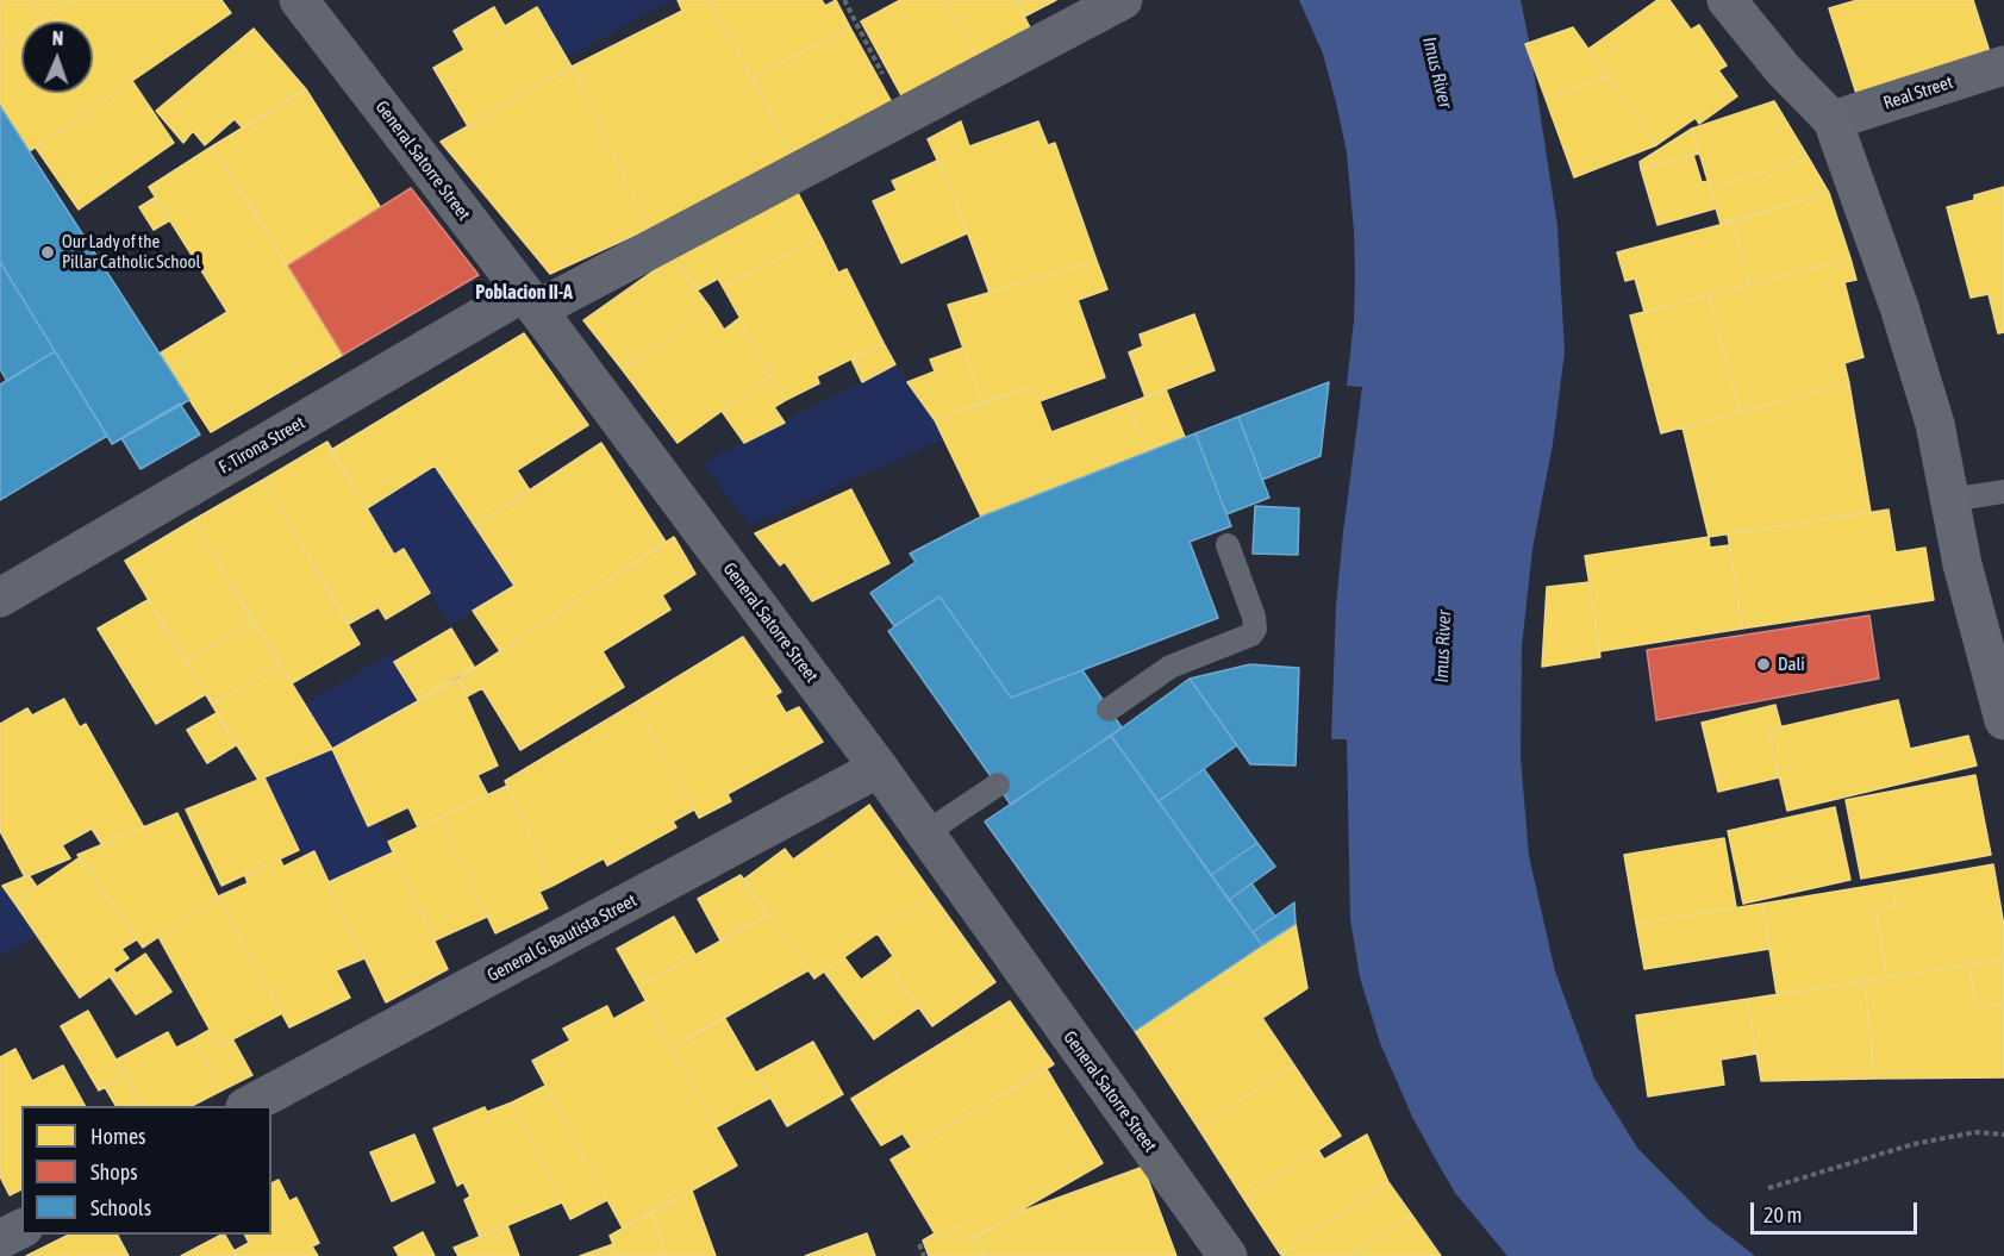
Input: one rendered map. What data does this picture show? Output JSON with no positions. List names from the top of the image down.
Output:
{
  "streets": {
    "street": [
      "Real Street",
      "General Satorre Street",
      "F. Tirona Street",
      "General G. Bautista Street"
    ]
  },
  "crossings": [
    ["General Satorre Street", "F. Tirona Street"],
    ["General Satorre Street", "General G. Bautista Street"]
  ],
  "districts": ["Poblacion II-A"],
  "water": ["Imus River"],
  "places": ["Our Lady of the Pillar Catholic School", "Dali"],
  "legend": ["Homes", "Shops", "Schools"],
  "scale_bar": "20 m",
  "north": "top"
}
